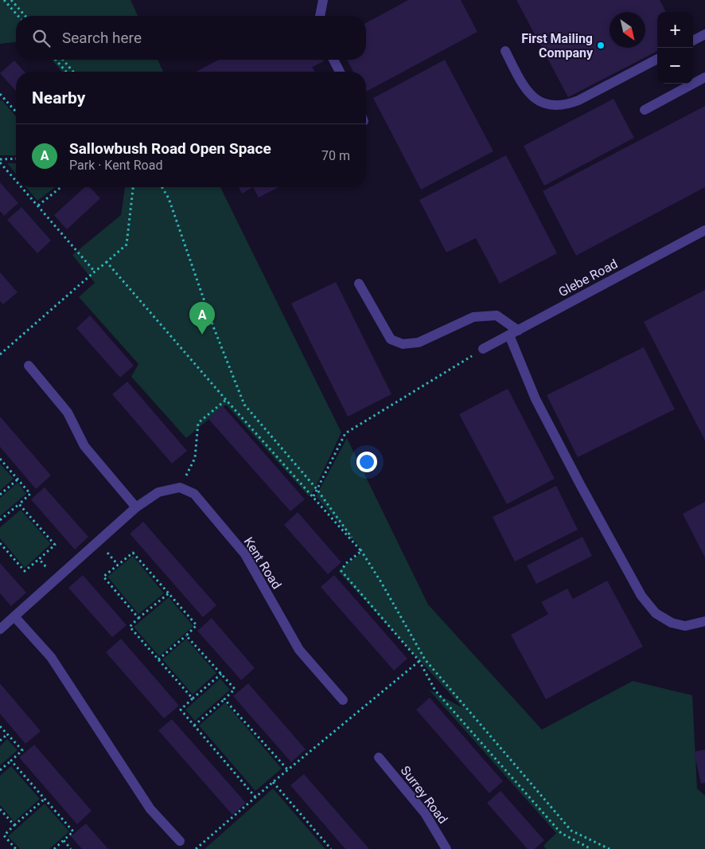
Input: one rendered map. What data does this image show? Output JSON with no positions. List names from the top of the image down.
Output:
{
  "streets": {
    "street": ["Glebe Road", "Kent Road", "Surrey Road"]
  },
  "places": ["First Mailing Company"],
  "north": "bottom right",
  "page": {
    "map_buttons": ["+", "−"],
    "search": "Search here",
    "heading": "Nearby",
    "list": [
      {
        "mark": "A",
        "name": "Sallowbush Road Open Space",
        "note": "Park · Kent Road",
        "value": "70 m"
      }
    ],
    "pins": "A"
  }
}
